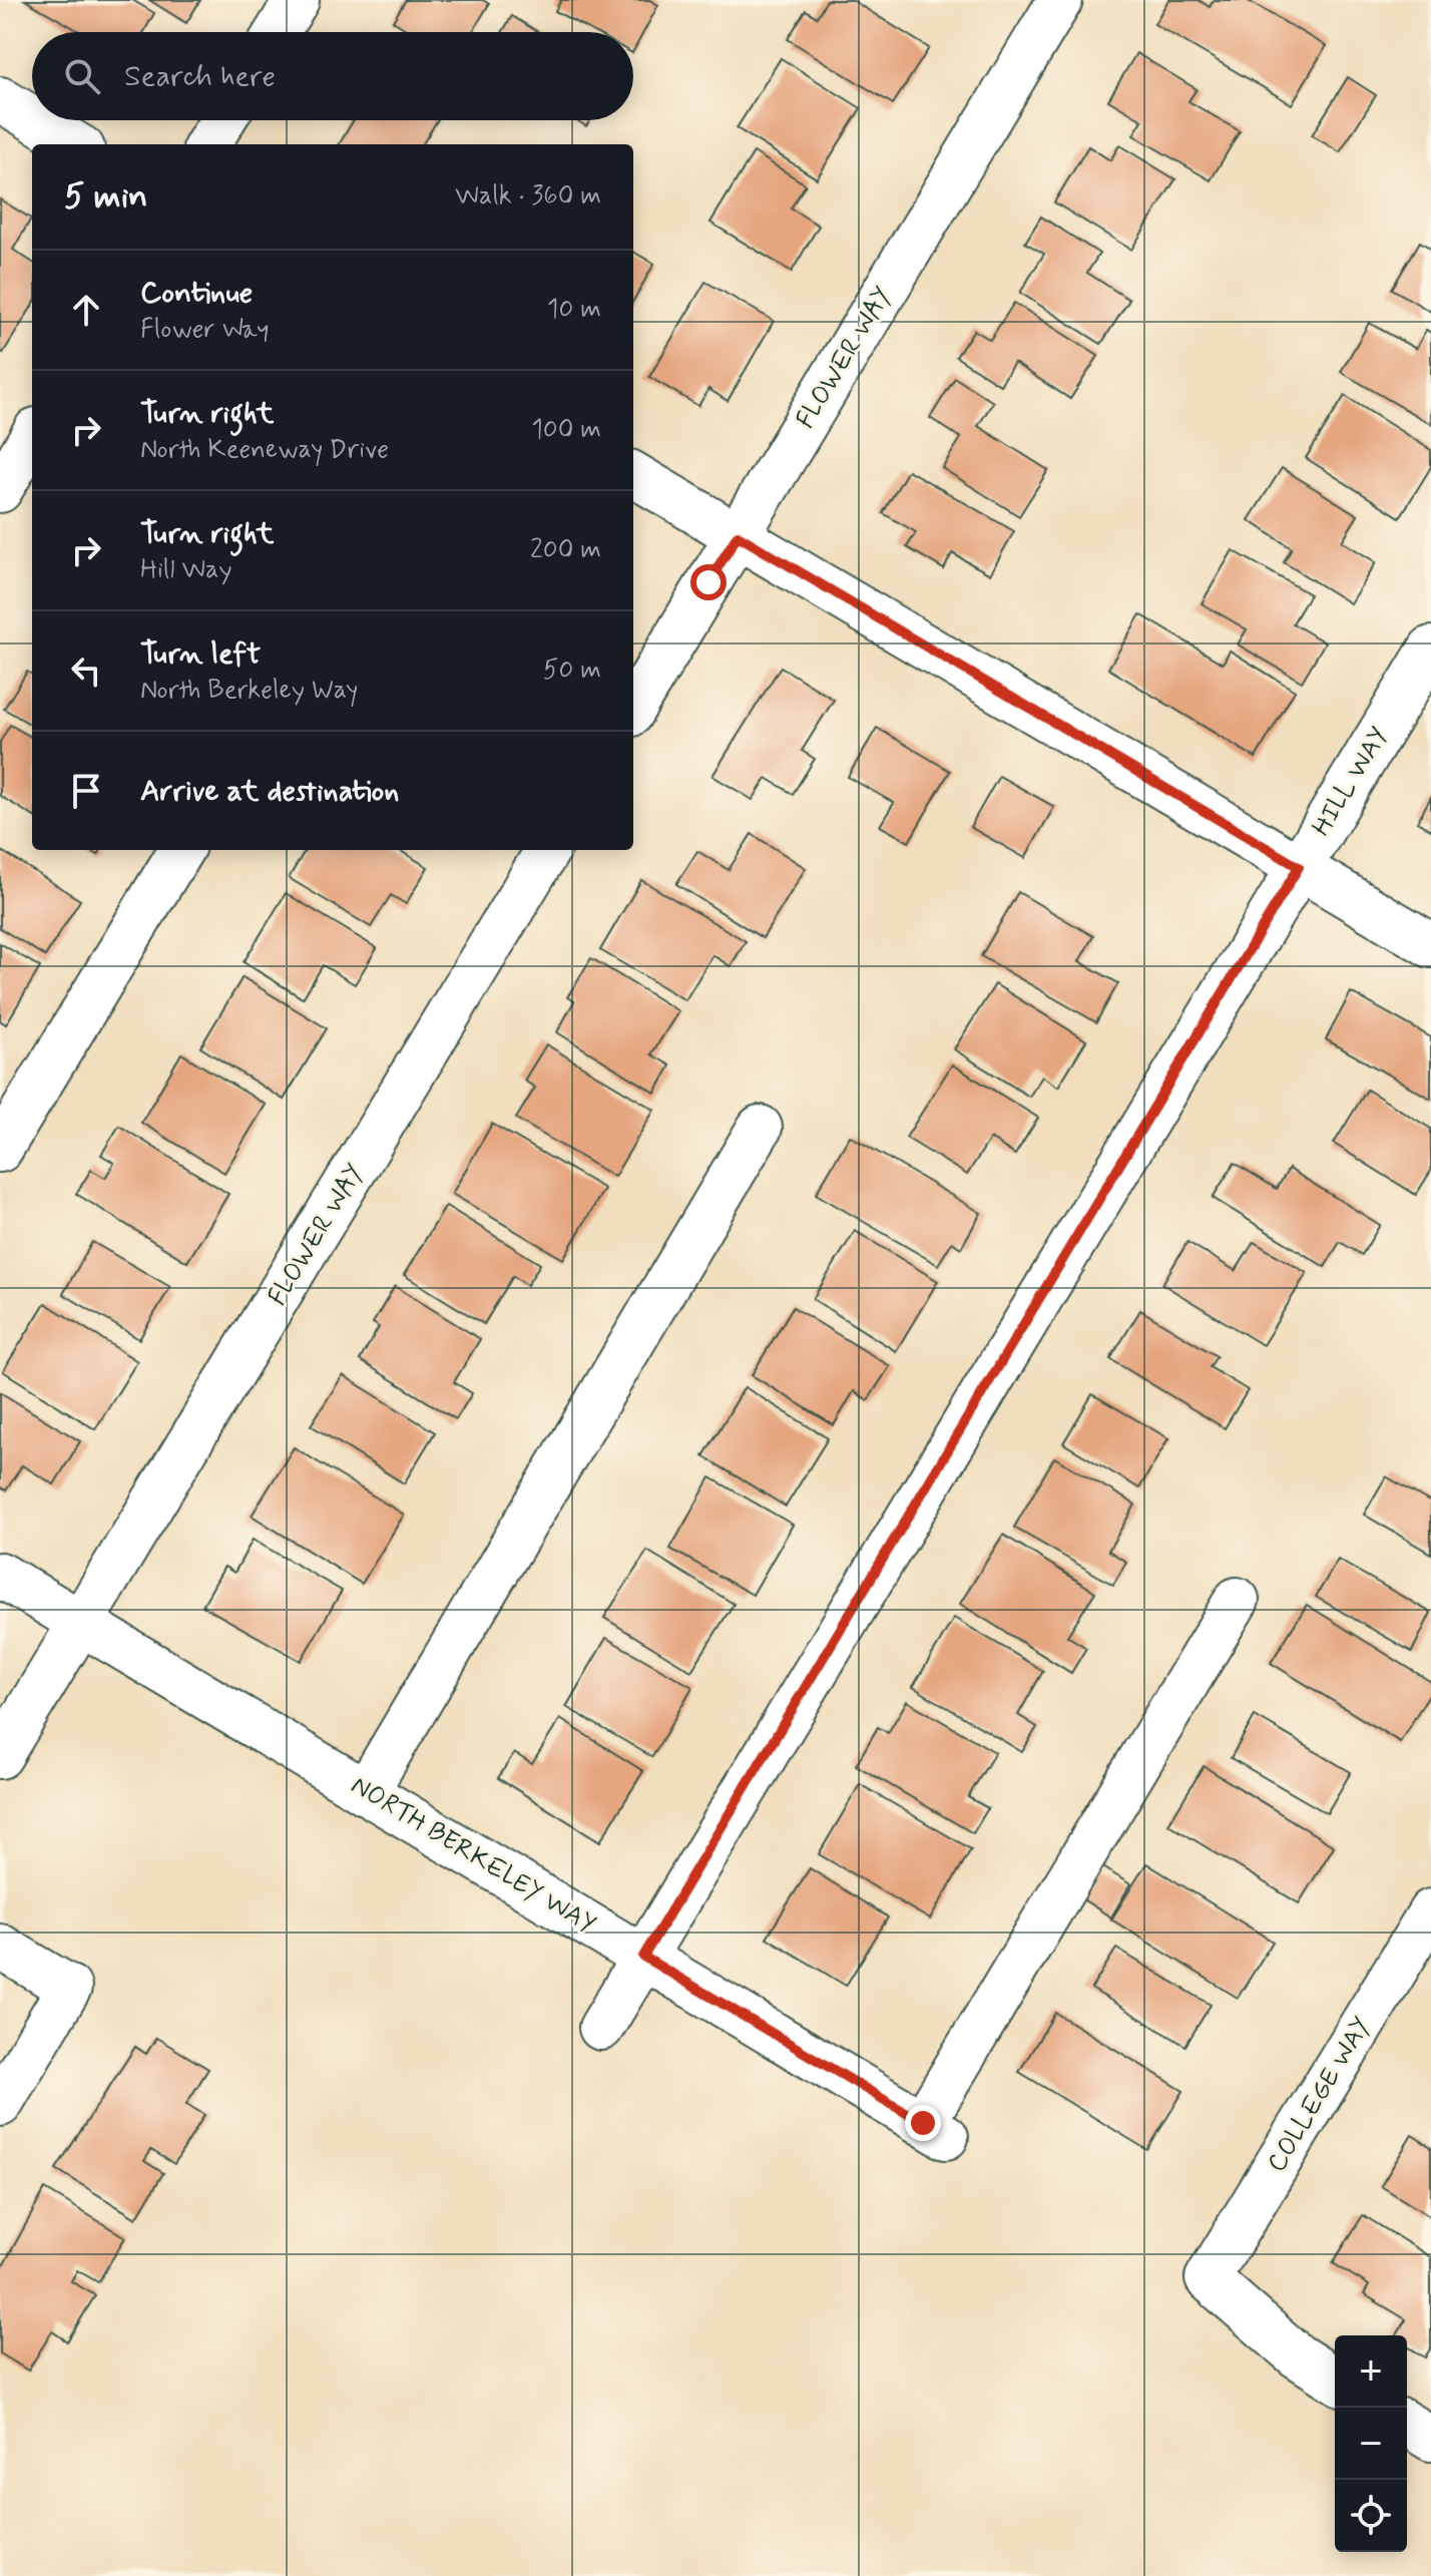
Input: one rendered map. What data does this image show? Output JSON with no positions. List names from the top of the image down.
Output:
{
  "streets": {
    "street": [
      "FLOWER WAY",
      "HILL WAY",
      "NORTH BERKELEY WAY",
      "COLLEGE WAY"
    ]
  },
  "crossings": [
    ["FLOWER WAY", "NORTH BERKELEY WAY"],
    ["HILL WAY", "NORTH BERKELEY WAY"]
  ],
  "page": {
    "search": "Search here",
    "heading": ["5 min", "Walk · 360 m"],
    "list": [
      ["Continue", "Flower Way", "10 m"],
      ["Turn right", "North Keeneway Drive", "100 m"],
      ["Turn right", "Hill Way", "200 m"],
      ["Turn left", "North Berkeley Way", "50 m"],
      "Arrive at destination"
    ],
    "map_buttons": ["+", "−"]
  }
}
